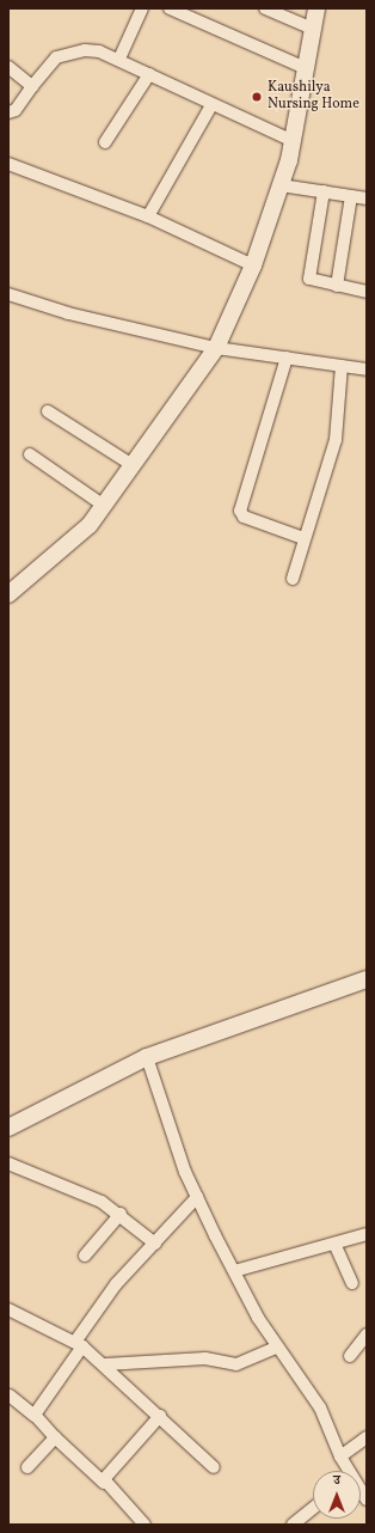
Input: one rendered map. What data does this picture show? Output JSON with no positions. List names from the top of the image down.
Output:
{
  "places": ["Kaushilya Nursing Home"],
  "north": "top"
}
